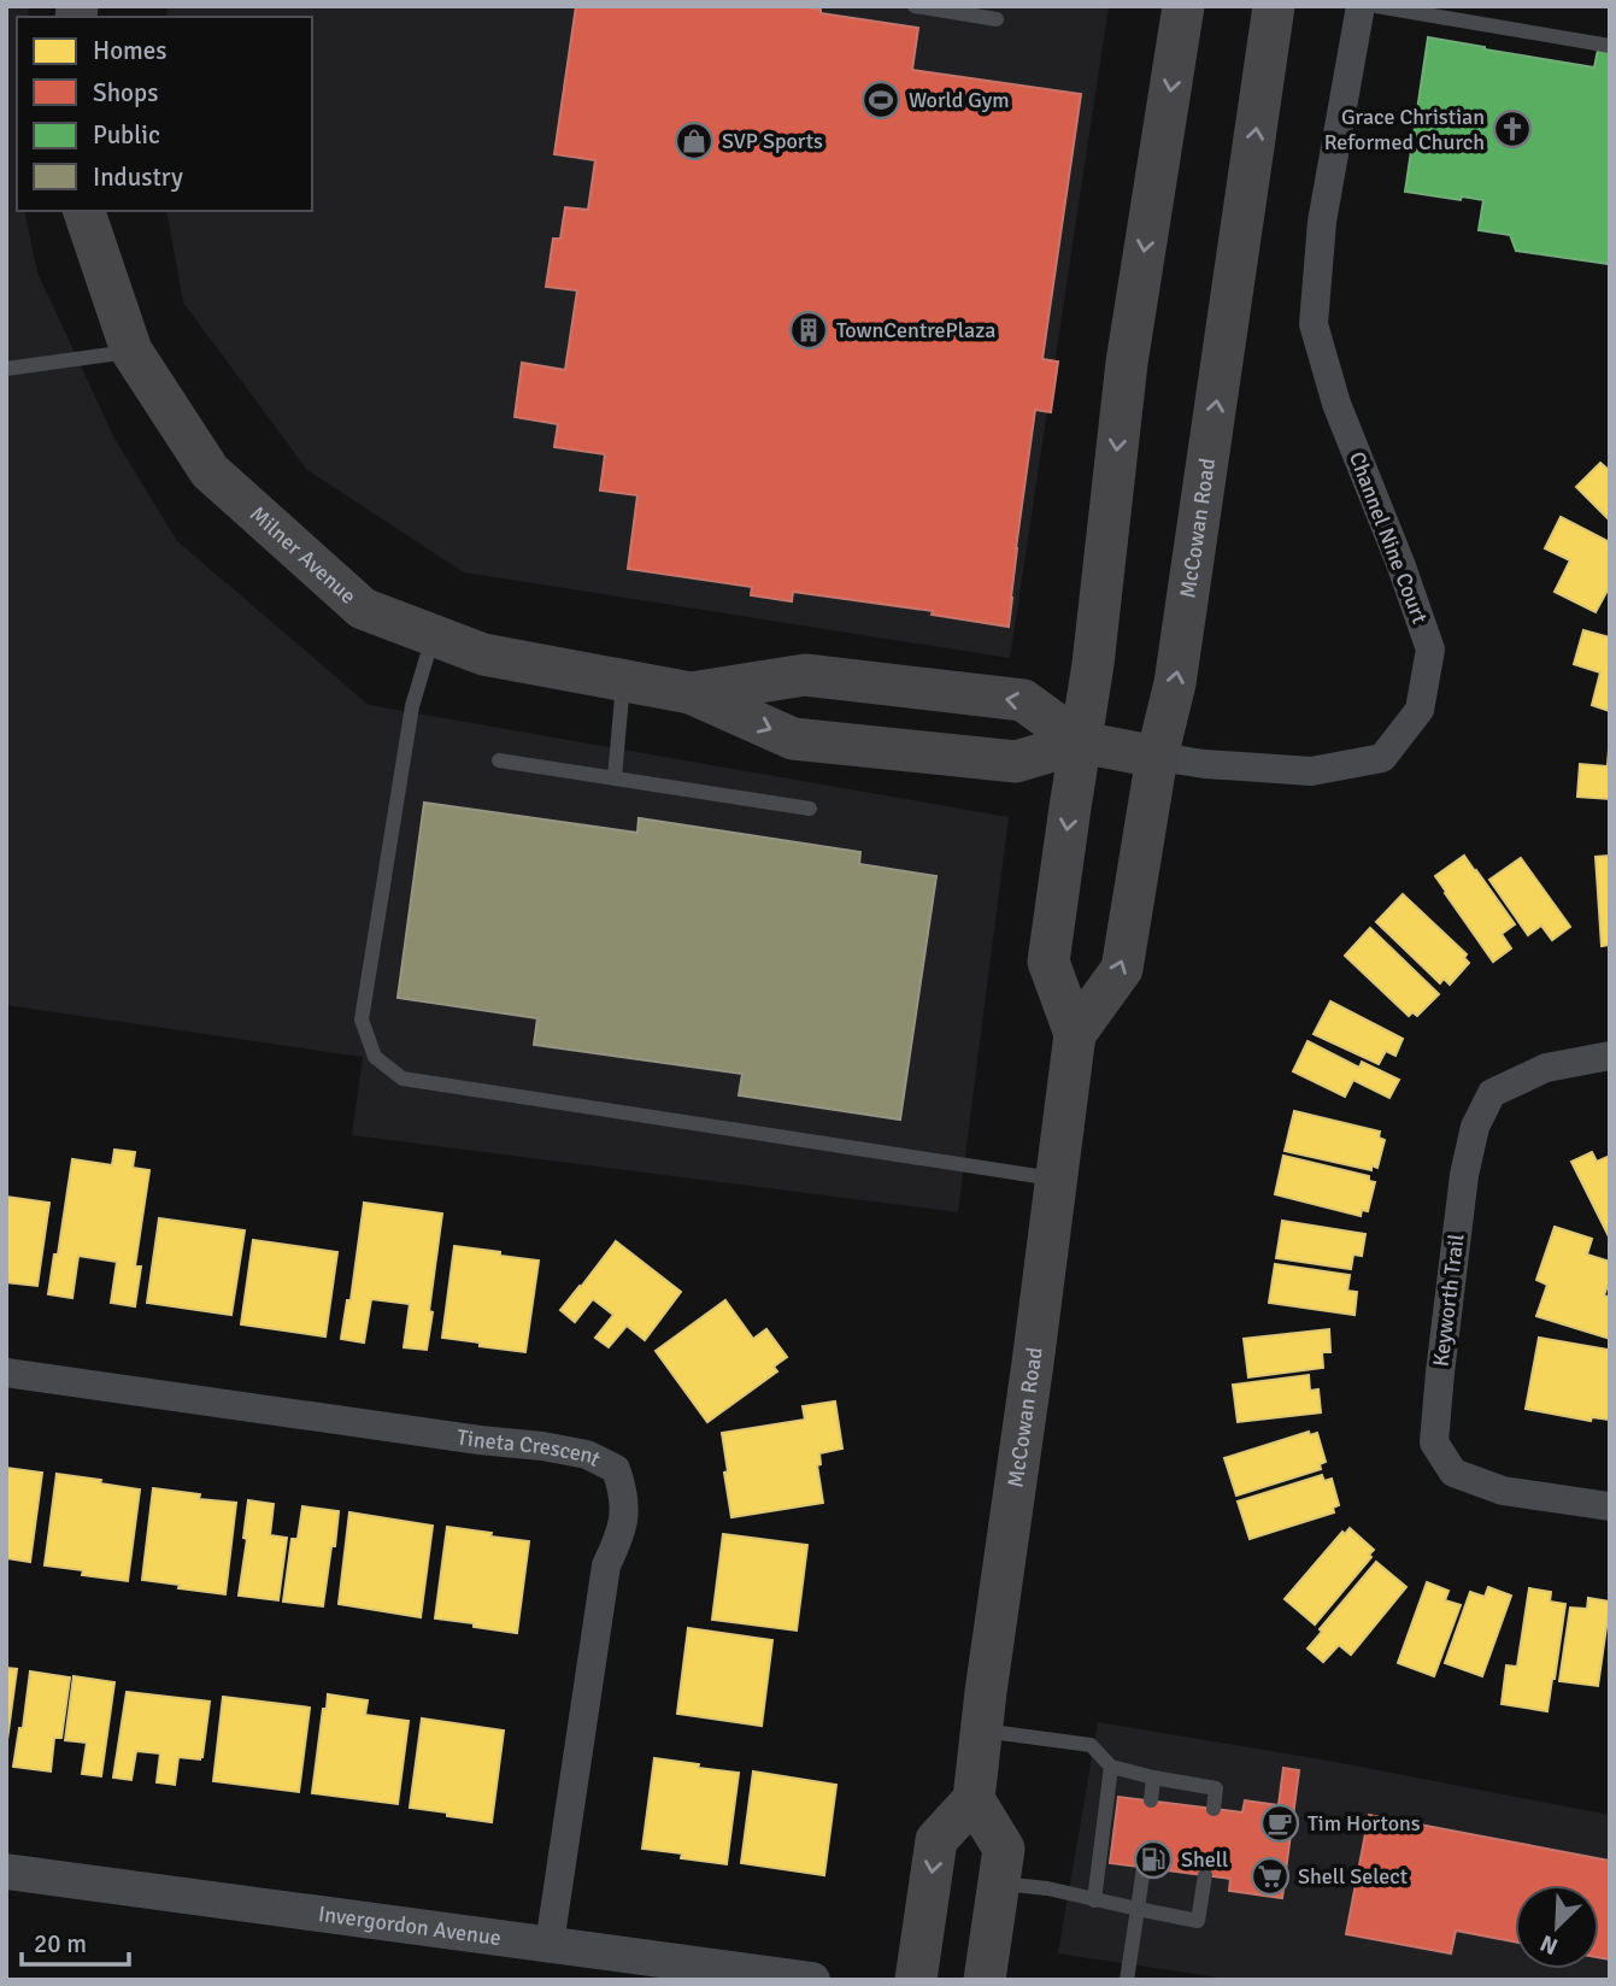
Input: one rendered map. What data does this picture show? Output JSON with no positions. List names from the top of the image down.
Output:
{
  "streets": {
    "main road": ["McCowan Road", "Channel Nine Court", "Milner Avenue"],
    "street": ["Keyworth Trail", "Tineta Crescent", "Invergordon Avenue"]
  },
  "crossings": [
    ["McCowan Road", "Channel Nine Court"],
    ["McCowan Road", "Milner Avenue"],
    ["Channel Nine Court", "Milner Avenue"],
    ["Tineta Crescent", "Invergordon Avenue"]
  ],
  "places": {
    "sports": ["World Gym"],
    "church": ["Grace Christian Reformed Church"],
    "shop": ["SVP Sports"],
    "building": ["TownCentrePlaza"],
    "cafe": ["Tim Hortons"],
    "fuel station": ["Shell"],
    "supermarket": ["Shell Select"]
  },
  "legend": [
    "Homes",
    "Shops",
    "Public",
    "Industry"
  ],
  "scale_bar": "20 m",
  "north": "bottom left"
}
